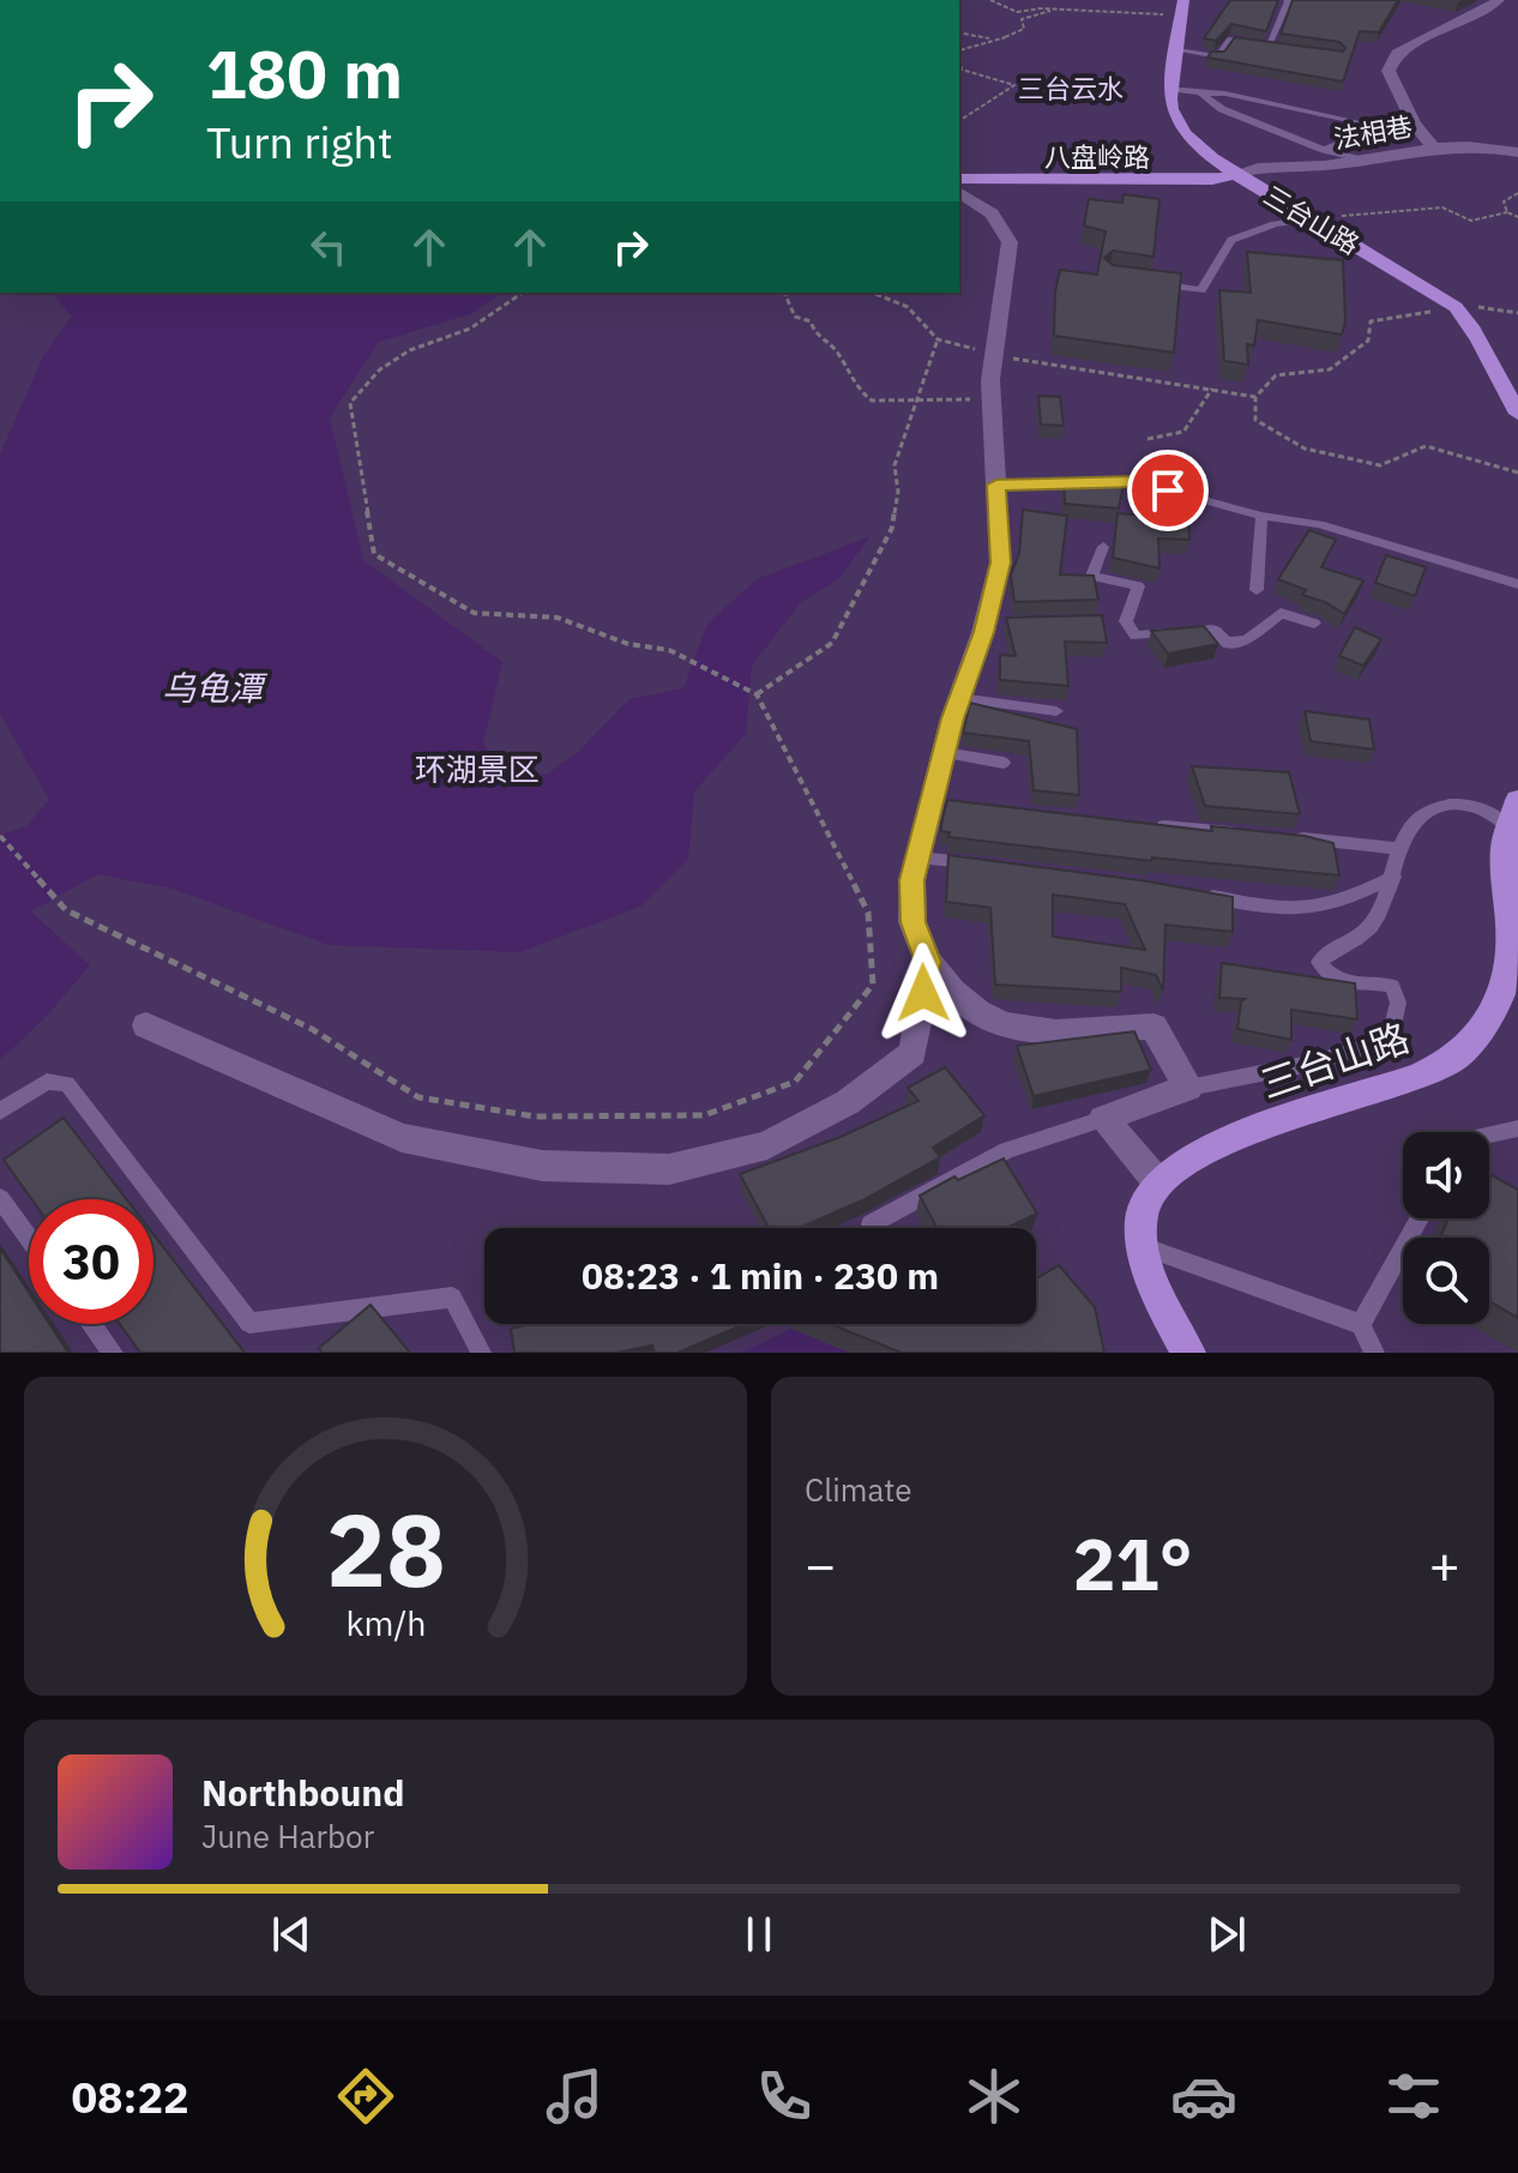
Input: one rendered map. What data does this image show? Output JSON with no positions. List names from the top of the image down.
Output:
{
  "streets": {
    "street": ["法相巷", "八盘岭路", "三台山路"]
  },
  "crossings": [
    ["法相巷", "八盘岭路"],
    ["法相巷", "三台山路"],
    ["八盘岭路", "三台山路"]
  ],
  "water": ["乌龟潭"],
  "parks": ["三台云水", "环湖景区"],
  "page": {
    "turn": ["180 m", "Turn right"],
    "limit": "30",
    "trip": "08:23 · 1 min · 230 m",
    "tile": "Climate",
    "heat": ["−", "21°", "+"],
    "song": ["Northbound", "June Harbor"],
    "tabs": "08:22",
    "gauge": ["28", "km/h"]
  }
}
